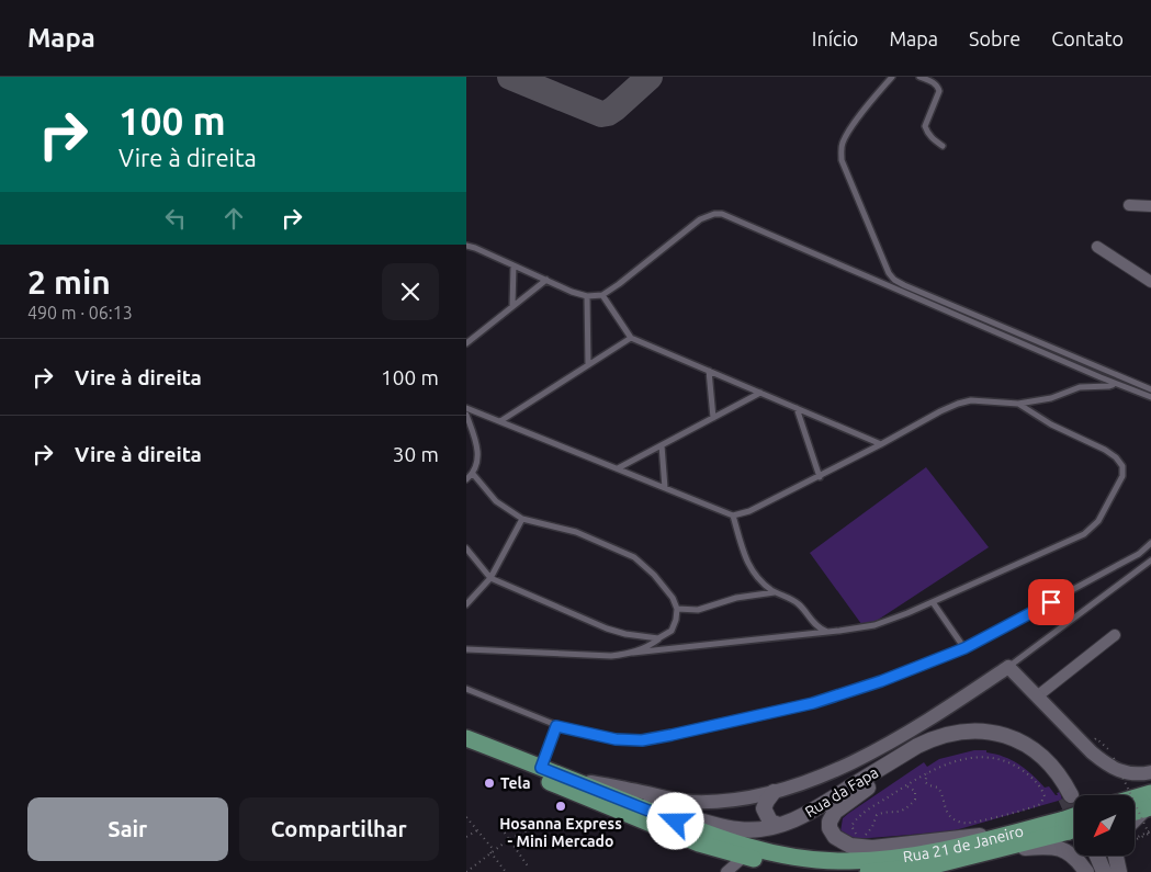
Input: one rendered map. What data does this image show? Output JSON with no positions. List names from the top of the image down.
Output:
{
  "streets": {
    "main road": ["Rua da Fapa", "Rua 21 de Janeiro"]
  },
  "crossings": [
    ["Rua da Fapa", "Rua 21 de Janeiro"]
  ],
  "places": ["Tela", "Hosanna Express - Mini Mercado"],
  "north": "bottom left",
  "page": {
    "header": "Mapa",
    "nav": [
      "Início",
      "Mapa",
      "Sobre",
      "Contato"
    ],
    "turn": ["100 m", "Vire à direita"],
    "heading": ["2 min", "490 m · 06:13"],
    "list": [
      {
        "name": "Vire à direita",
        "value": "100 m"
      },
      {
        "name": "Vire à direita",
        "value": "30 m"
      }
    ],
    "buttons": ["Sair", "Compartilhar"]
  }
}
